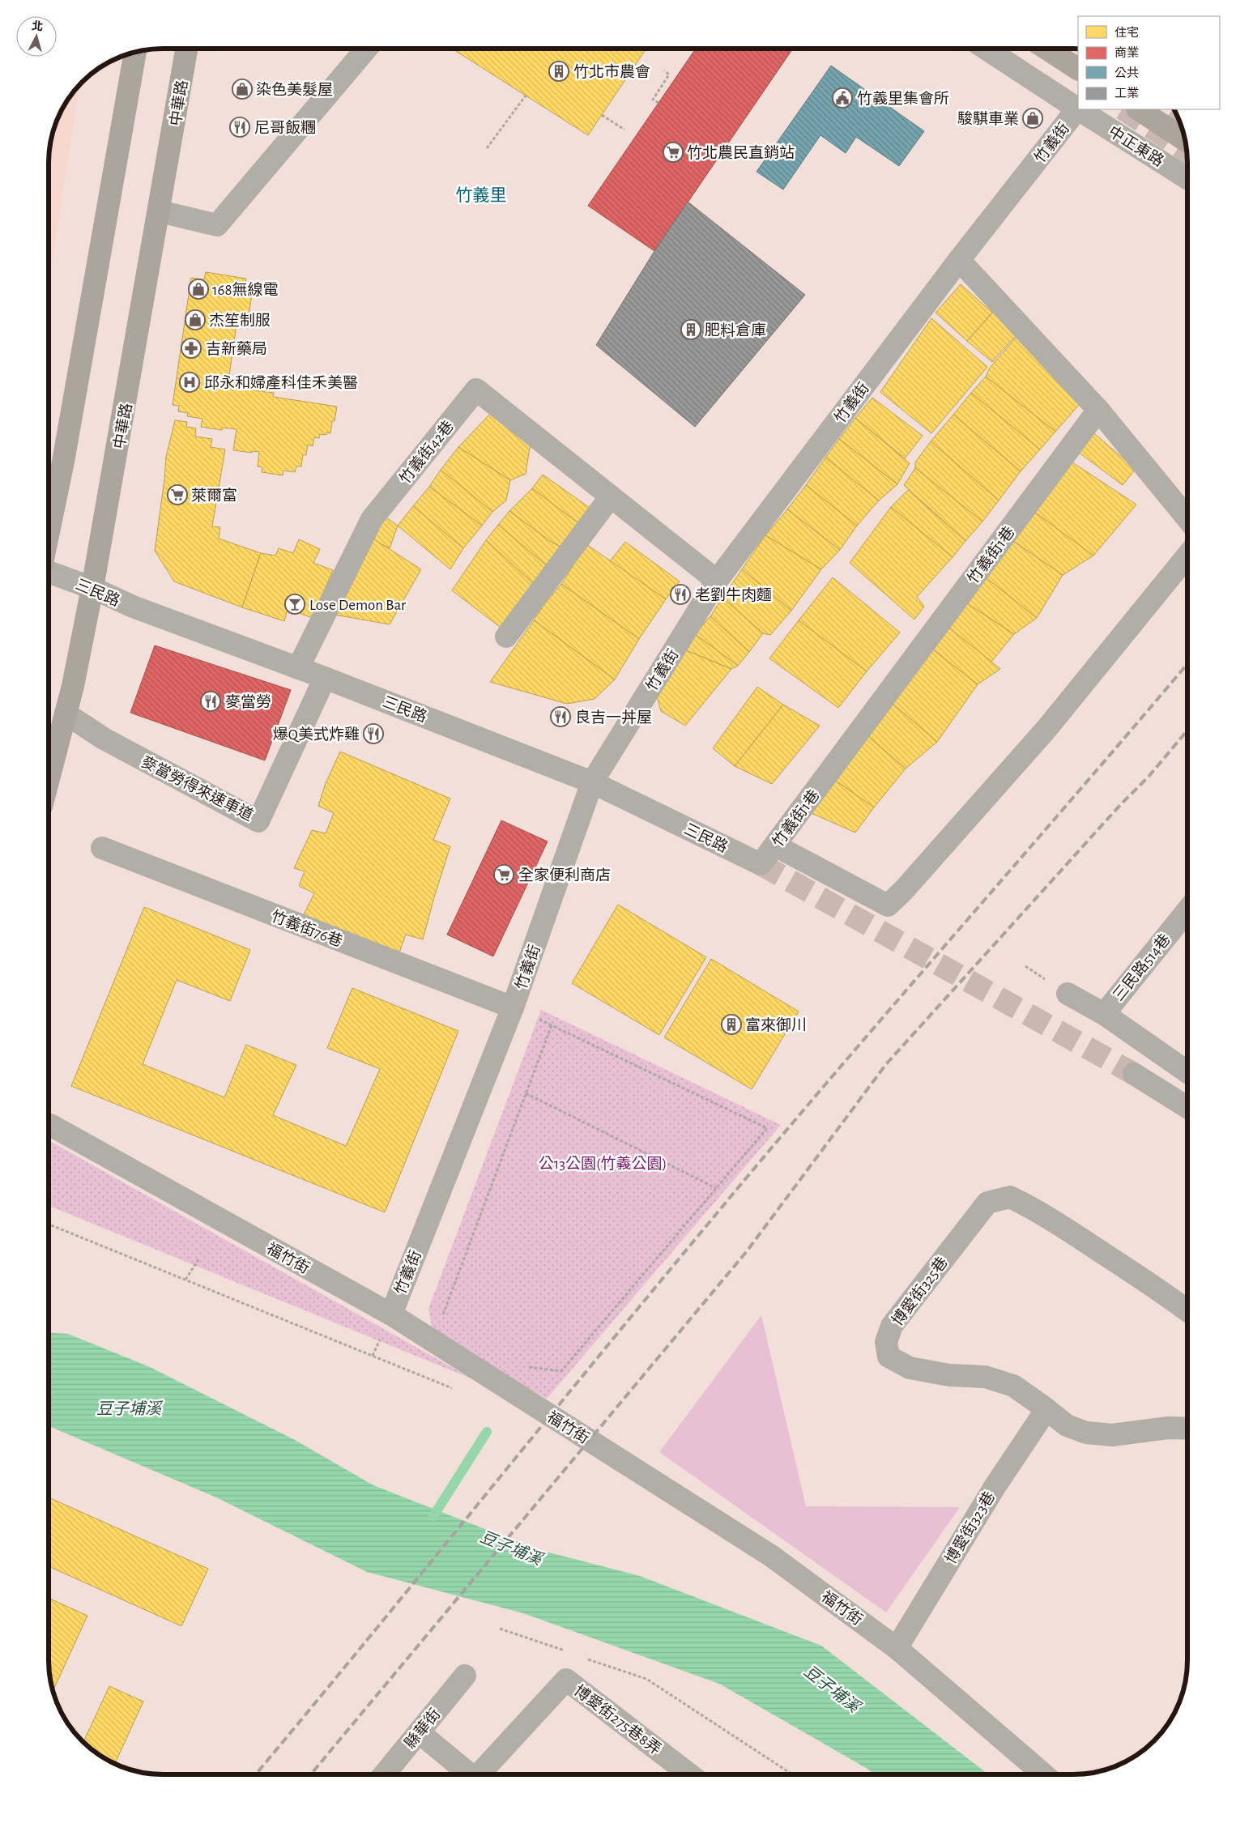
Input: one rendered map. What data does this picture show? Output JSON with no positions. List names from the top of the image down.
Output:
{
  "streets": {
    "main road": ["中華路"],
    "street": [
      "竹義街",
      "中正東路",
      "竹義街42巷",
      "竹義街1巷",
      "三民路",
      "麥當勞得來速車道",
      "竹義街76巷",
      "三民路514巷",
      "福竹街",
      "博愛街325巷",
      "博愛街323巷",
      "博愛街275巷8弄",
      "縣華街"
    ]
  },
  "crossings": [
    ["中華路", "三民路"],
    ["中華路", "麥當勞得來速車道"],
    ["竹義街", "中正東路"],
    ["竹義街", "竹義街42巷"],
    ["竹義街", "三民路"],
    ["竹義街", "竹義街76巷"],
    ["竹義街", "福竹街"],
    ["竹義街42巷", "三民路"],
    ["竹義街1巷", "三民路"],
    ["三民路", "麥當勞得來速車道"],
    ["福竹街", "博愛街323巷"],
    ["博愛街325巷", "博愛街323巷"]
  ],
  "districts": ["竹義里"],
  "water": ["豆子埔溪"],
  "parks": ["公13公園(竹義公園)"],
  "places": {
    "building": ["竹北市農會", "肥料倉庫", "富來御川"],
    "shop": [
      "染色美髮屋",
      "駿騏車業",
      "168無線電",
      "杰笙制服"
    ],
    "public building": ["竹義里集會所"],
    "restaurant": [
      "尼哥飯糰",
      "老劉牛肉麵",
      "麥當勞",
      "良吉一丼屋",
      "爆Q美式炸雞"
    ],
    "supermarket": ["竹北農民直銷站", "萊爾富", "全家便利商店"],
    "pharmacy": ["吉新藥局"],
    "hospital": ["邱永和婦產科佳禾美醫"],
    "bar": ["Lose Demon Bar"]
  },
  "legend": [
    "住宅",
    "商業",
    "公共",
    "工業"
  ],
  "north": "top"
}
